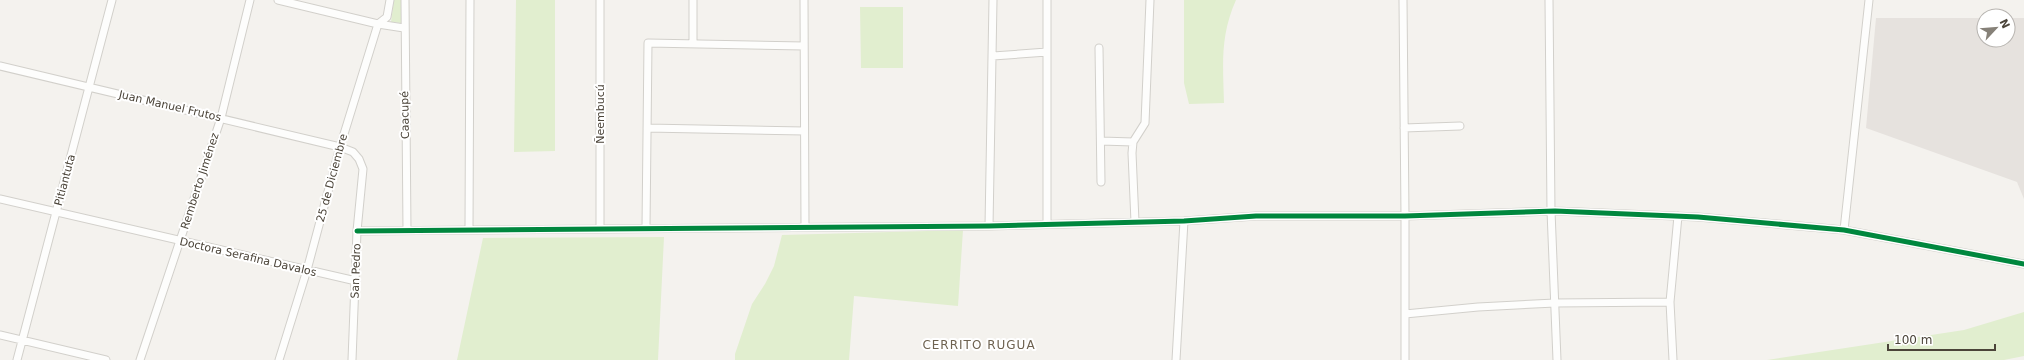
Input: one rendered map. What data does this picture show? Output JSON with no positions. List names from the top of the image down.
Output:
{
  "streets": {
    "street": [
      "Juan Manuel Frutos",
      "Ñeembucú",
      "Caacupé",
      "25 de Diciembre",
      "Pitiantuta",
      "Remberto Jiménez",
      "Doctora Serafina Davalos",
      "San Pedro"
    ]
  },
  "crossings": [
    ["Juan Manuel Frutos", "25 de Diciembre"],
    ["Juan Manuel Frutos", "Pitiantuta"],
    ["Juan Manuel Frutos", "Remberto Jiménez"],
    ["Juan Manuel Frutos", "San Pedro"],
    ["25 de Diciembre", "Doctora Serafina Davalos"],
    ["25 de Diciembre", "San Pedro"],
    ["Pitiantuta", "Doctora Serafina Davalos"],
    ["Remberto Jiménez", "Doctora Serafina Davalos"],
    ["Doctora Serafina Davalos", "San Pedro"]
  ],
  "districts": ["CERRITO RUGUA"],
  "scale_bar": "100 m",
  "north": "top right"
}
